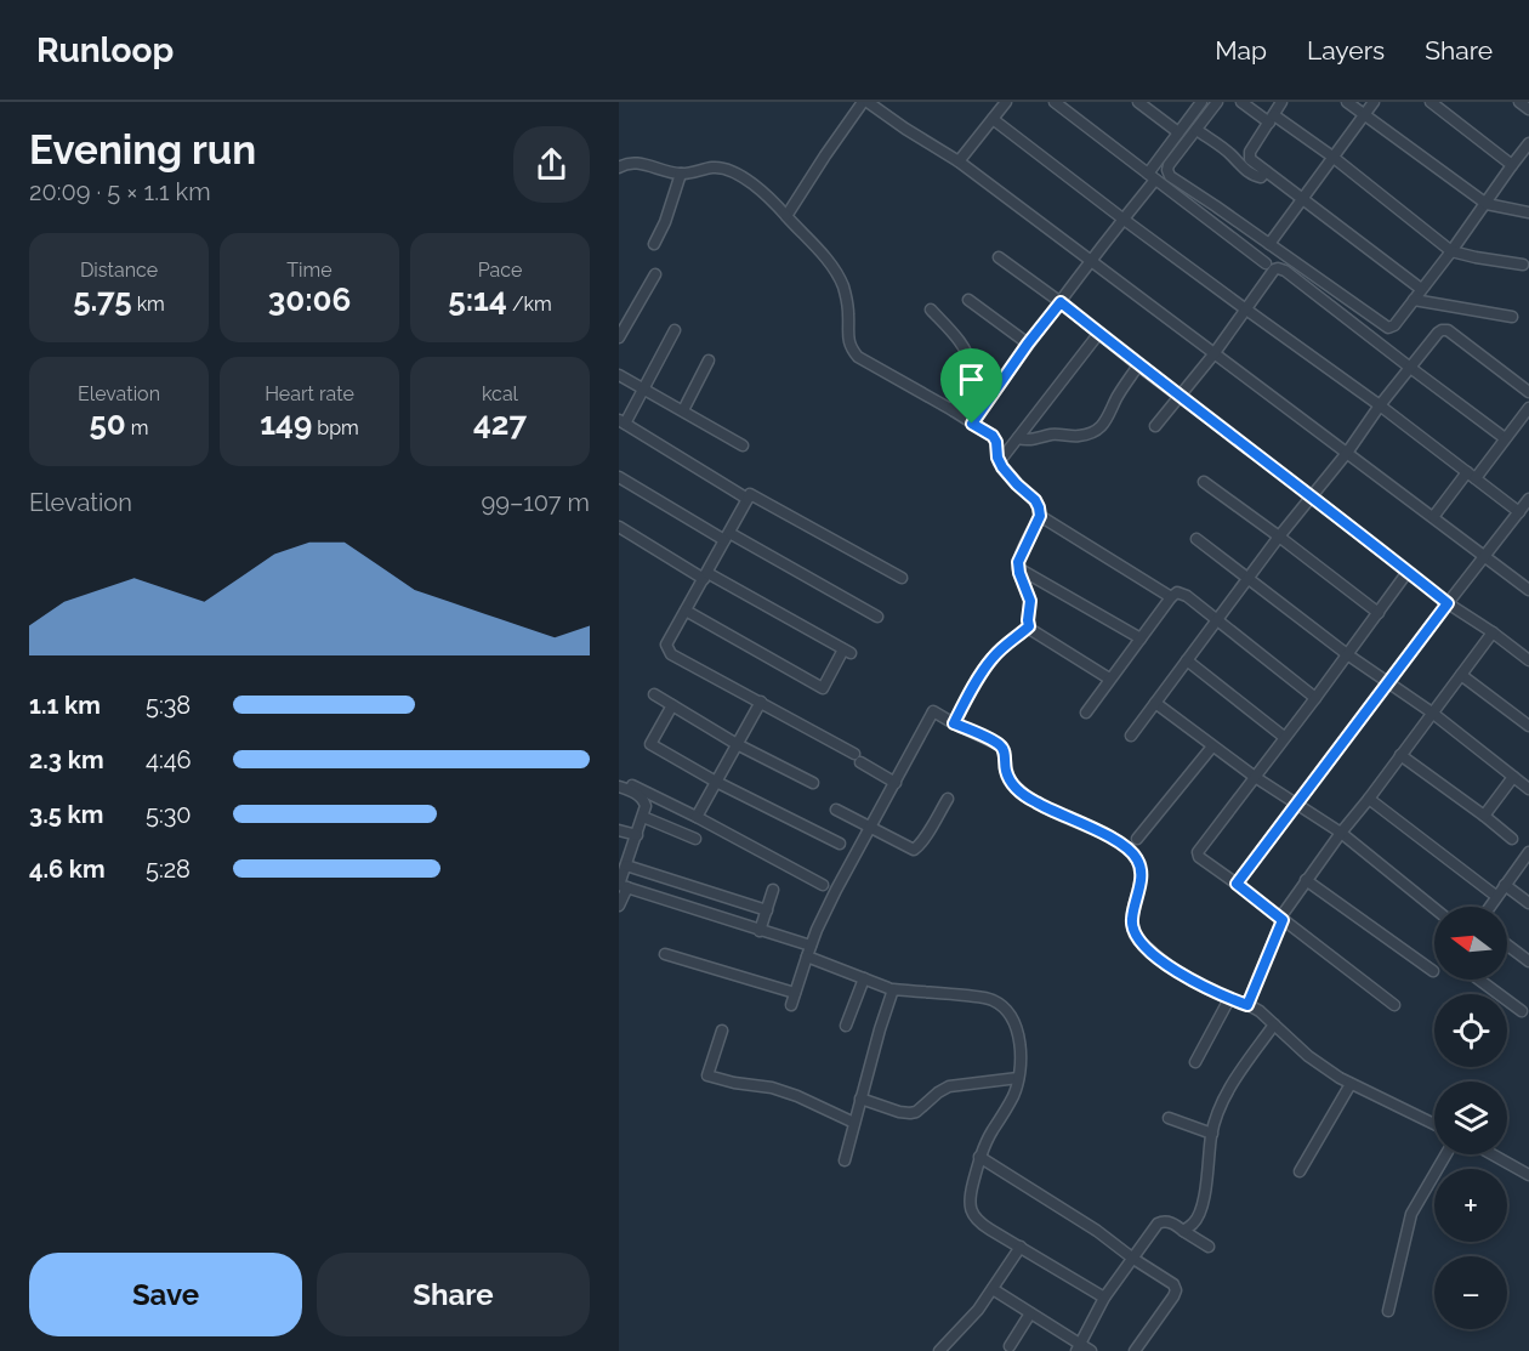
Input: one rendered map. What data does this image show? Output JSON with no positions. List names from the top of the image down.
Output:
{
  "north": "left",
  "page": {
    "header": "Runloop",
    "nav": ["Map", "Layers", "Share"],
    "heading": ["Evening run", "20:09 · 5 × 1.1 km"],
    "stats": [
      ["Distance", "5.75 km"],
      ["Time", "30:06"],
      ["Pace", "5:14 /km"],
      ["Elevation", "50 m"],
      ["Heart rate", "149 bpm"],
      ["kcal", "427"]
    ],
    "chart": ["Elevation", "99–107 m"],
    "list": [
      {
        "name": "1.1 km",
        "note": "5:38"
      },
      {
        "name": "2.3 km",
        "note": "4:46"
      },
      {
        "name": "3.5 km",
        "note": "5:30"
      },
      {
        "name": "4.6 km",
        "note": "5:28"
      }
    ],
    "map_buttons": ["+", "−"],
    "buttons": ["Save", "Share"]
  }
}
